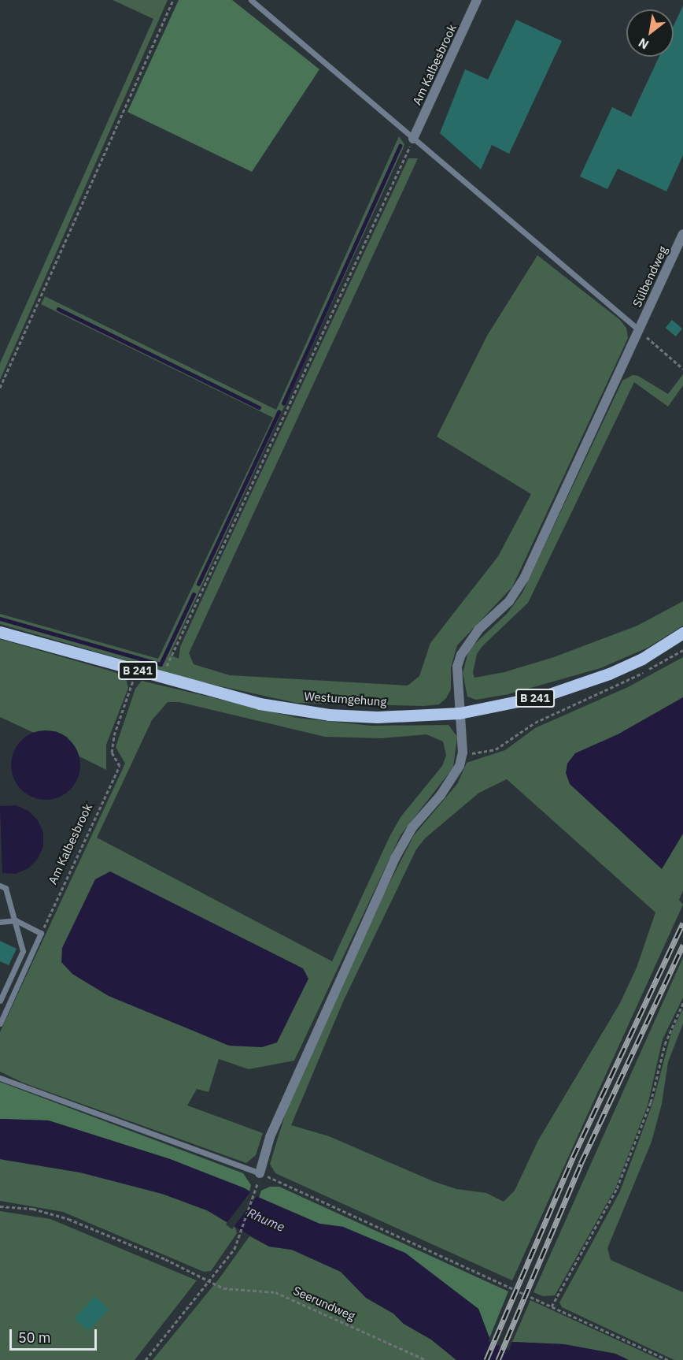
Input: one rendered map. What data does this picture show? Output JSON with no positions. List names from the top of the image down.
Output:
{
  "streets": {
    "main road": ["B 241", "Westumgehung"],
    "street": ["Am Kalbesbrook", "Sülbendweg"],
    "path": ["Seerundweg"]
  },
  "crossings": [
    ["Am Kalbesbrook", "Westumgehung"],
    ["Sülbendweg", "Westumgehung"]
  ],
  "water": ["Rhume"],
  "scale_bar": "50 m",
  "north": "bottom left"
}
